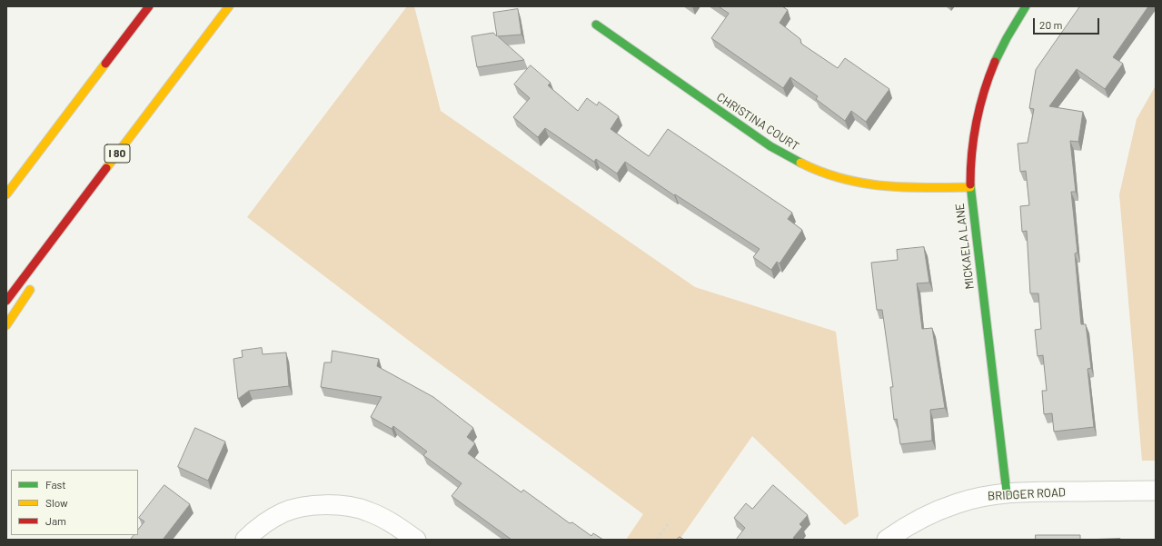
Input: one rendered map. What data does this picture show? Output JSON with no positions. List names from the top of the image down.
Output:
{
  "streets": {
    "main road": ["CHRISTINA COURT", "I 80", "MICKAELA LANE"],
    "street": ["BRIDGER ROAD"]
  },
  "crossings": [
    ["CHRISTINA COURT", "MICKAELA LANE"],
    ["MICKAELA LANE", "BRIDGER ROAD"]
  ],
  "legend": ["Fast", "Slow", "Jam"],
  "scale_bar": "20 m"
}
